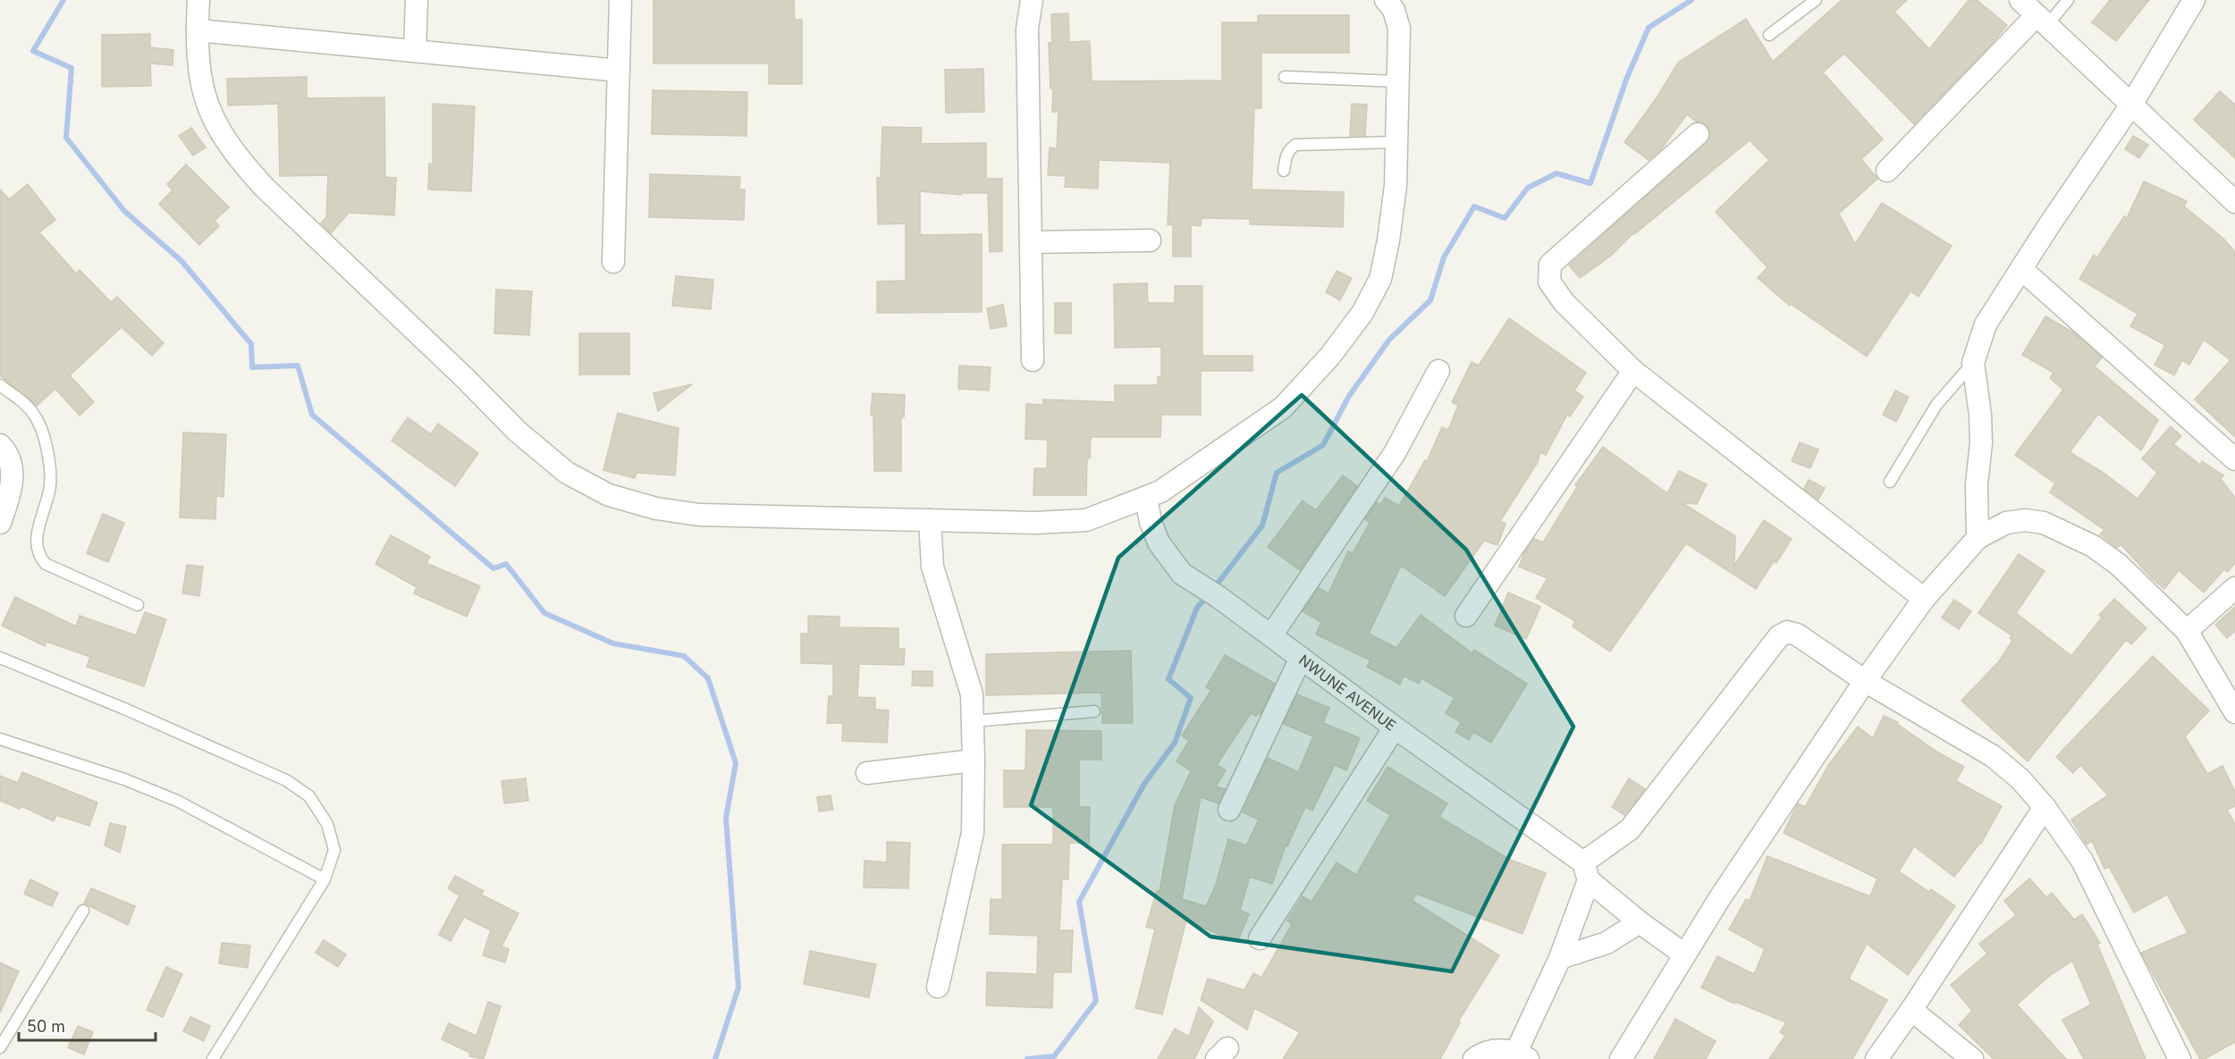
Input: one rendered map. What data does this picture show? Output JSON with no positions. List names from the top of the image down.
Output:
{
  "streets": {
    "street": ["NWUNE AVENUE"]
  },
  "scale_bar": "50 m"
}
